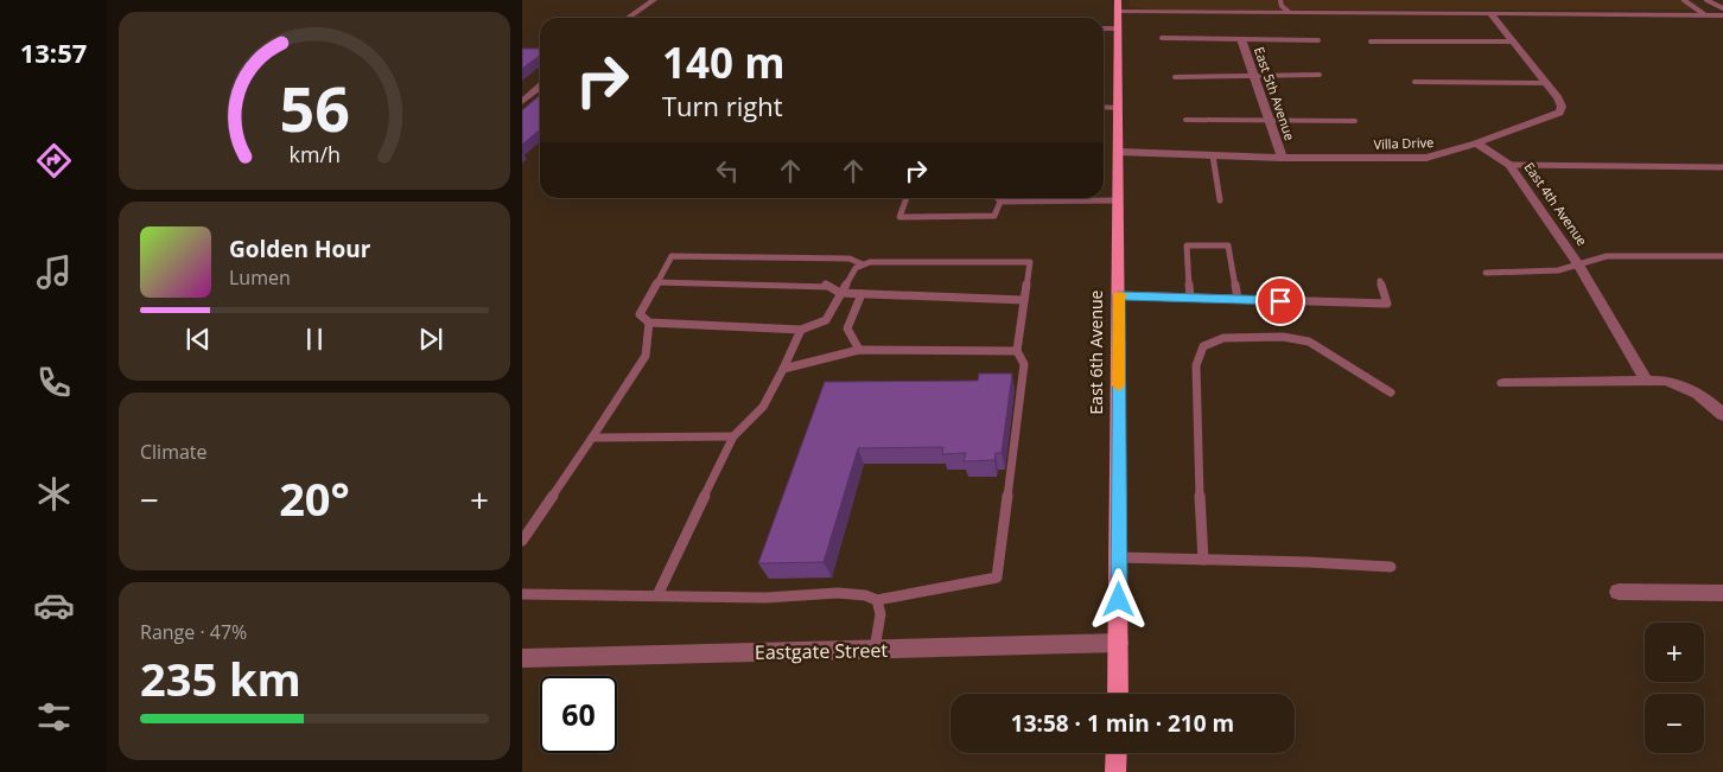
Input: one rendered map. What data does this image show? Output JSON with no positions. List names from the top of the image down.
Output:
{
  "streets": {
    "main road": ["East 6th Avenue"],
    "street": [
      "East 5th Avenue",
      "Villa Drive",
      "East 4th Avenue",
      "Eastgate Street"
    ]
  },
  "crossings": [
    ["East 5th Avenue", "Villa Drive"],
    ["Villa Drive", "East 4th Avenue"],
    ["Villa Drive", "East 6th Avenue"],
    ["East 6th Avenue", "Eastgate Street"]
  ],
  "page": {
    "tabs": "13:57",
    "turn": ["140 m", "Turn right"],
    "song": ["Golden Hour", "Lumen"],
    "tile": [
      "Climate",
      ["Range · 47%", "235 km"]
    ],
    "heat": ["−", "20°", "+"],
    "map_buttons": ["+", "−"],
    "limit": "60",
    "trip": "13:58 · 1 min · 210 m",
    "gauge": ["56", "km/h"]
  }
}
